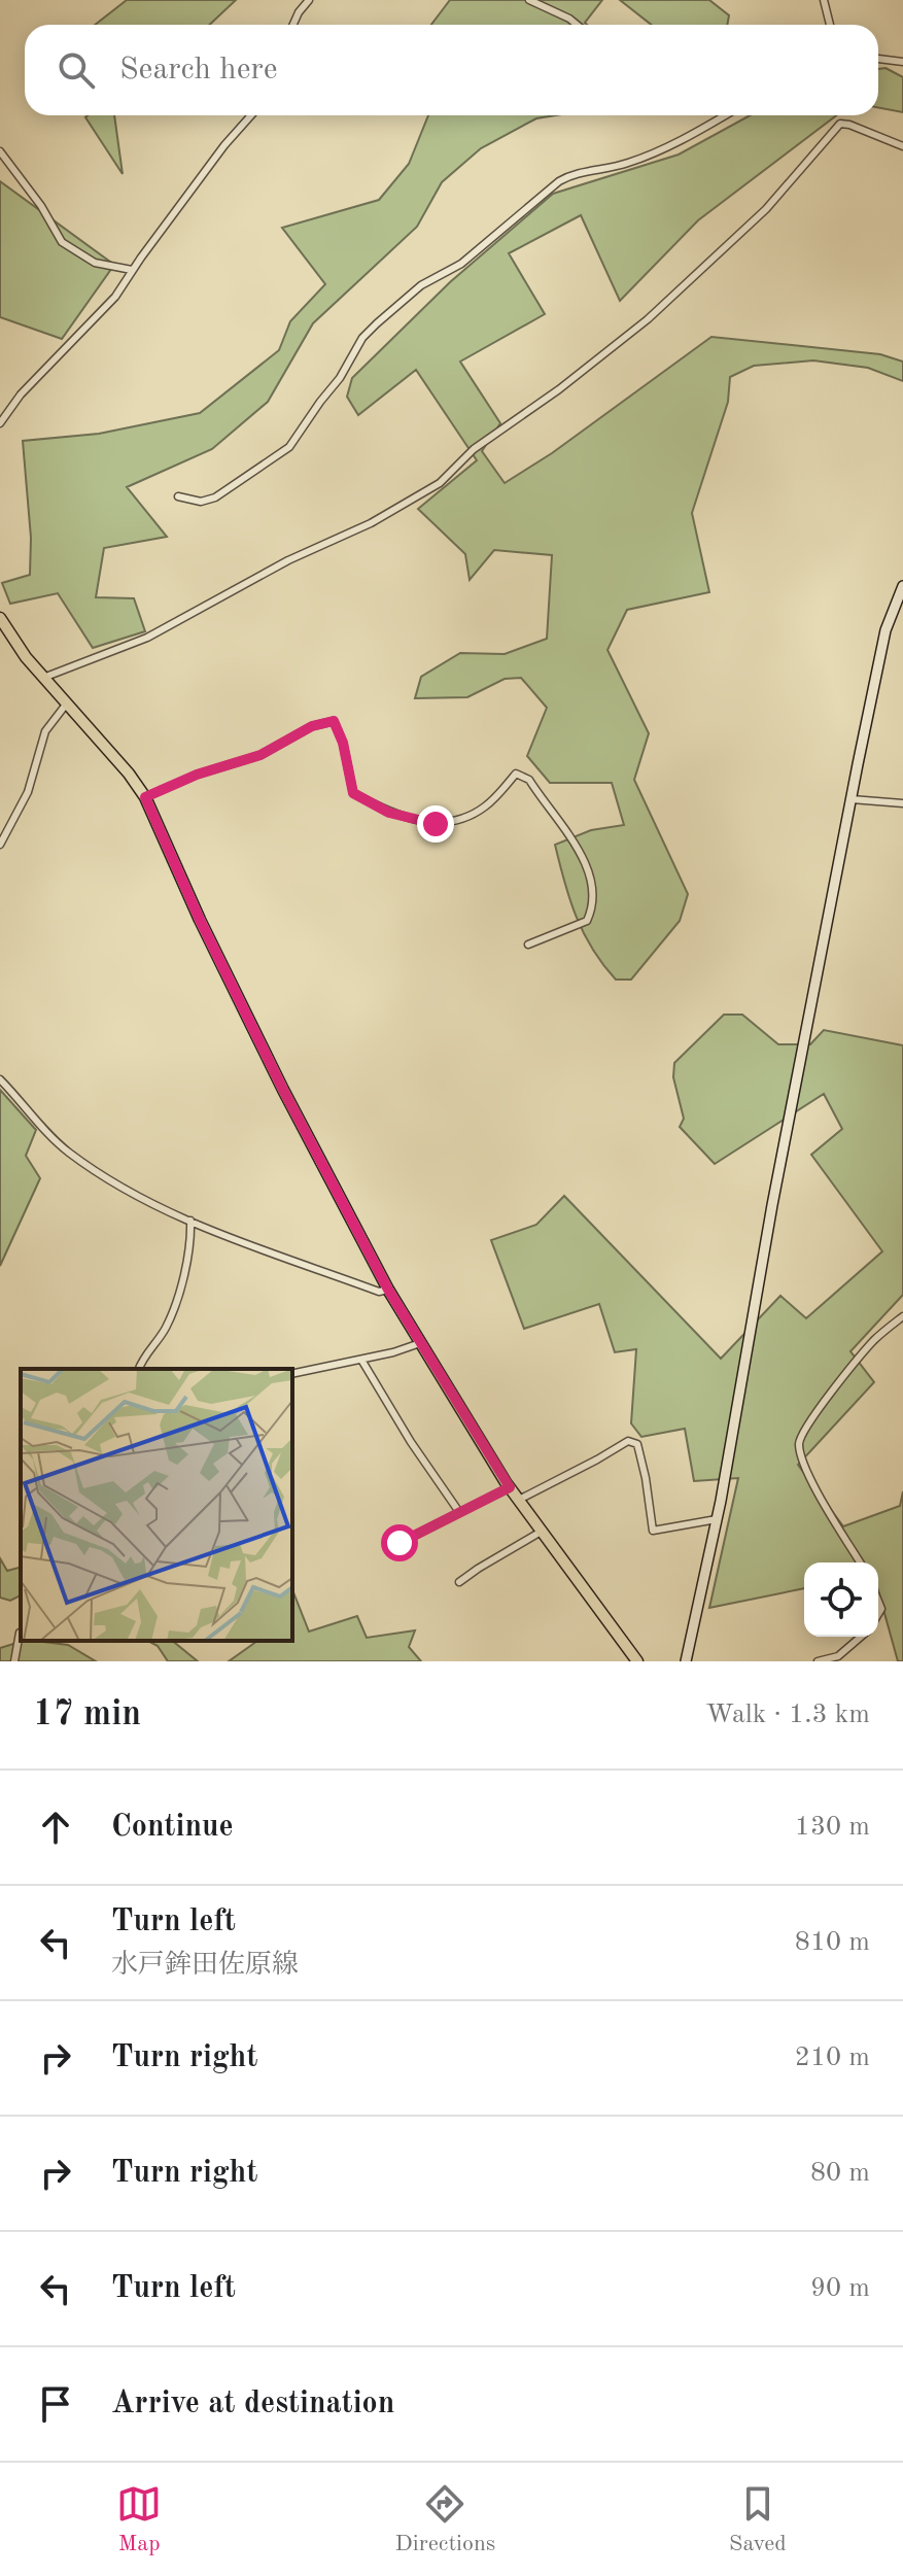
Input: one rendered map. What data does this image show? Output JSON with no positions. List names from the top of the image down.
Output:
{
  "page": {
    "search": "Search here",
    "heading": ["17 min", "Walk · 1.3 km"],
    "list": [
      ["Continue", "130 m"],
      ["Turn left", "水戸鉾田佐原線", "810 m"],
      ["Turn right", "210 m"],
      ["Turn right", "80 m"],
      ["Turn left", "90 m"],
      "Arrive at destination"
    ],
    "nav": ["Map", "Directions", "Saved"]
  }
}
